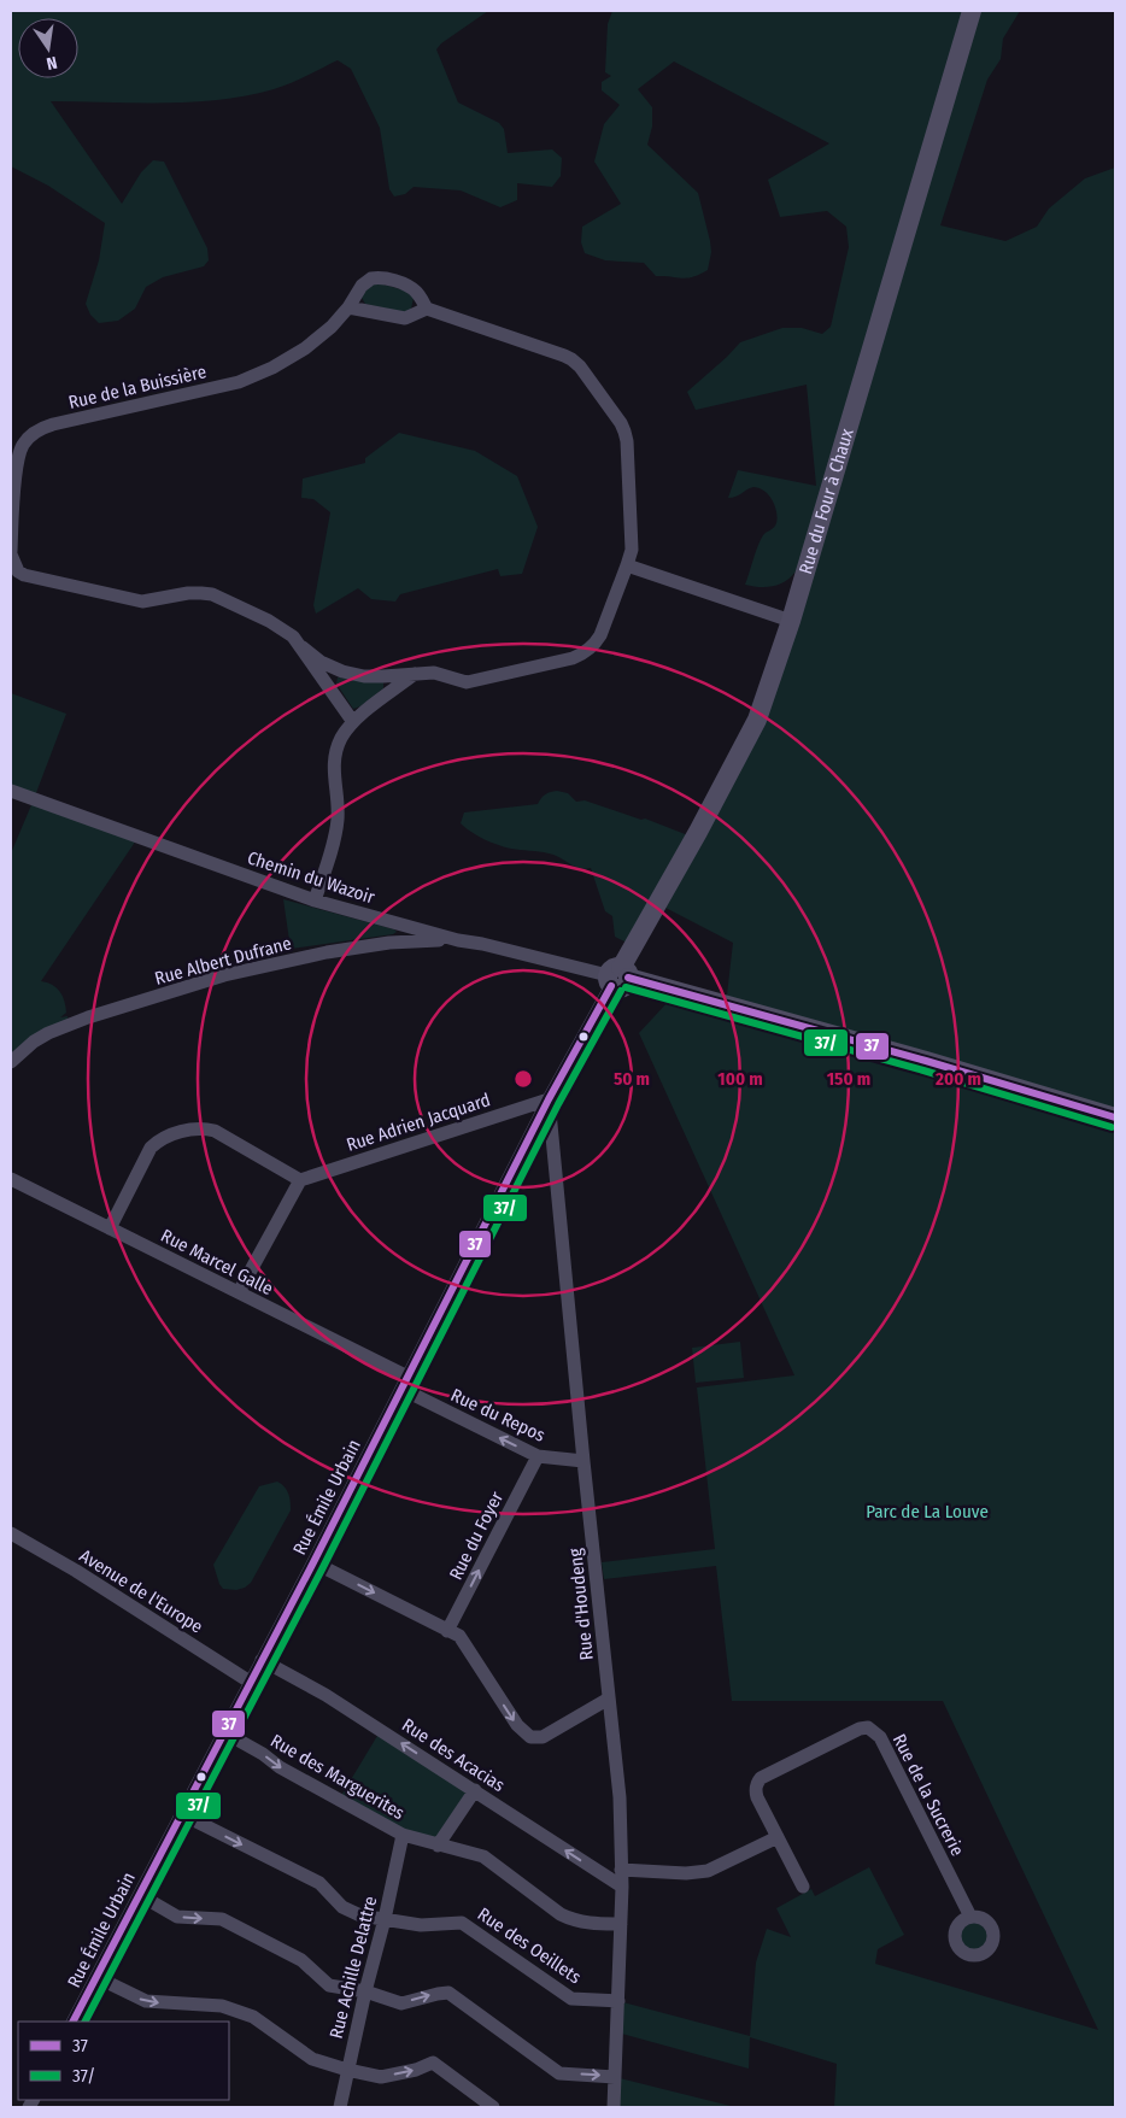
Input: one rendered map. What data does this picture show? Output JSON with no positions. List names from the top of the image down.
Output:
{
  "streets": {
    "street": [
      "Rue de la Buissière",
      "Rue du Four à Chaux",
      "Chemin du Wazoir",
      "Rue Albert Dufrane",
      "Rue Adrien Jacquard",
      "Rue Marcel Galle",
      "Rue du Repos",
      "Rue Émile Urbain",
      "Rue du Foyer",
      "Avenue de l'Europe",
      "Rue d'Houdeng",
      "Rue des Acacias",
      "Rue des Marguerites",
      "Rue de la Sucrerie",
      "Rue des Oeillets",
      "Rue Achille Delattre"
    ]
  },
  "crossings": [
    ["Rue du Four à Chaux", "Chemin du Wazoir"],
    ["Rue du Four à Chaux", "Rue Émile Urbain"],
    ["Chemin du Wazoir", "Rue Albert Dufrane"],
    ["Chemin du Wazoir", "Rue Émile Urbain"],
    ["Rue Adrien Jacquard", "Rue Émile Urbain"],
    ["Rue Adrien Jacquard", "Rue d'Houdeng"],
    ["Rue Marcel Galle", "Rue du Repos"],
    ["Rue Marcel Galle", "Rue Émile Urbain"],
    ["Rue du Repos", "Rue Émile Urbain"],
    ["Rue du Repos", "Rue du Foyer"],
    ["Rue du Repos", "Rue d'Houdeng"],
    ["Rue Émile Urbain", "Avenue de l'Europe"],
    ["Rue Émile Urbain", "Rue d'Houdeng"],
    ["Rue Émile Urbain", "Rue des Acacias"],
    ["Rue Émile Urbain", "Rue des Marguerites"],
    ["Rue Émile Urbain", "Rue des Oeillets"],
    ["Rue d'Houdeng", "Rue des Acacias"],
    ["Rue d'Houdeng", "Rue des Marguerites"],
    ["Rue d'Houdeng", "Rue des Oeillets"],
    ["Rue des Marguerites", "Rue Achille Delattre"],
    ["Rue des Oeillets", "Rue Achille Delattre"]
  ],
  "one_way": ["Rue du Repos", "Rue du Foyer", "Rue des Marguerites"],
  "parks": ["Parc de La Louve"],
  "lines": ["transit line 37", "transit line 37/"],
  "legend": ["37", "37/"],
  "north": "bottom",
  "rings": [
    "50 m",
    "100 m",
    "150 m",
    "200 m"
  ]
}
